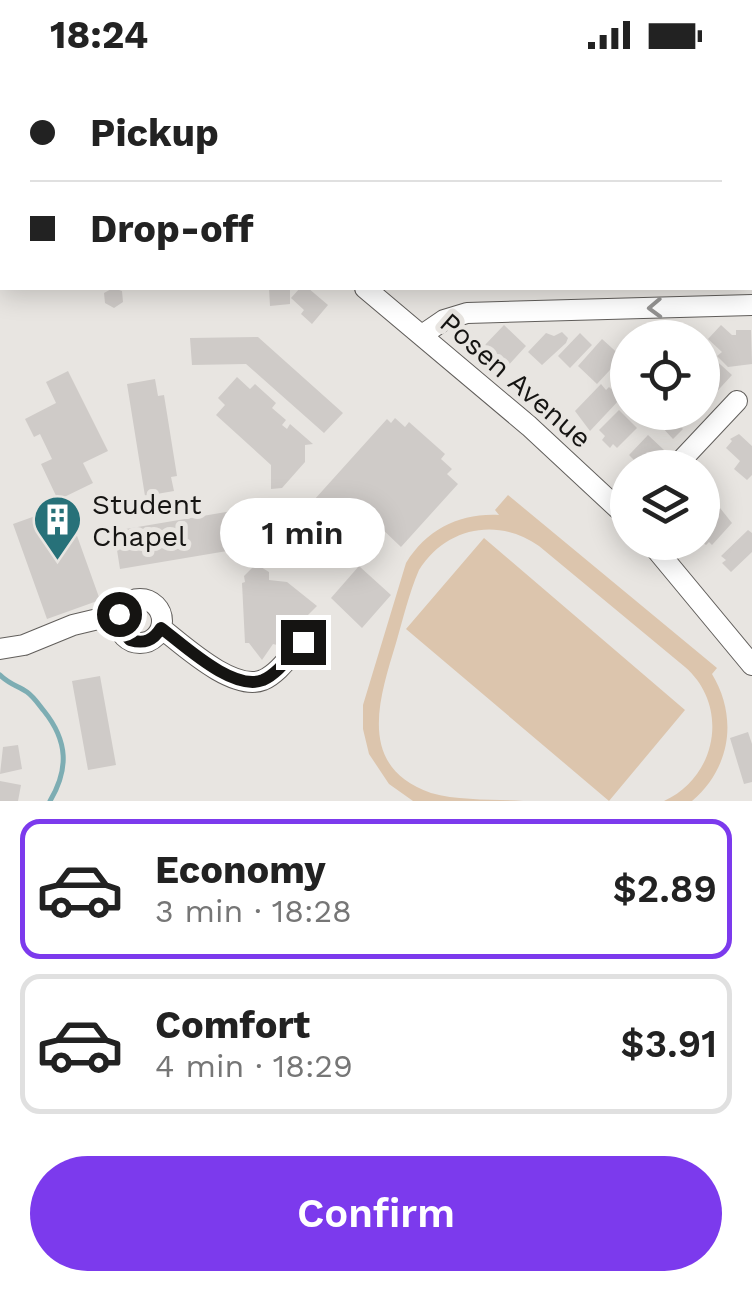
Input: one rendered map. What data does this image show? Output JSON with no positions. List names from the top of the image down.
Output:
{
  "streets": {
    "street": ["Posen Avenue"]
  },
  "places": {
    "building": ["Student Chapel"]
  },
  "page": {
    "status": "18:24",
    "banner": ["Pickup", "Drop-off"],
    "bubble": "1 min",
    "list": [
      {
        "name": "Economy",
        "note": "3 min · 18:28",
        "value": "$2.89"
      },
      {
        "name": "Comfort",
        "note": "4 min · 18:29",
        "value": "$3.91"
      }
    ],
    "buttons": "Confirm"
  }
}
